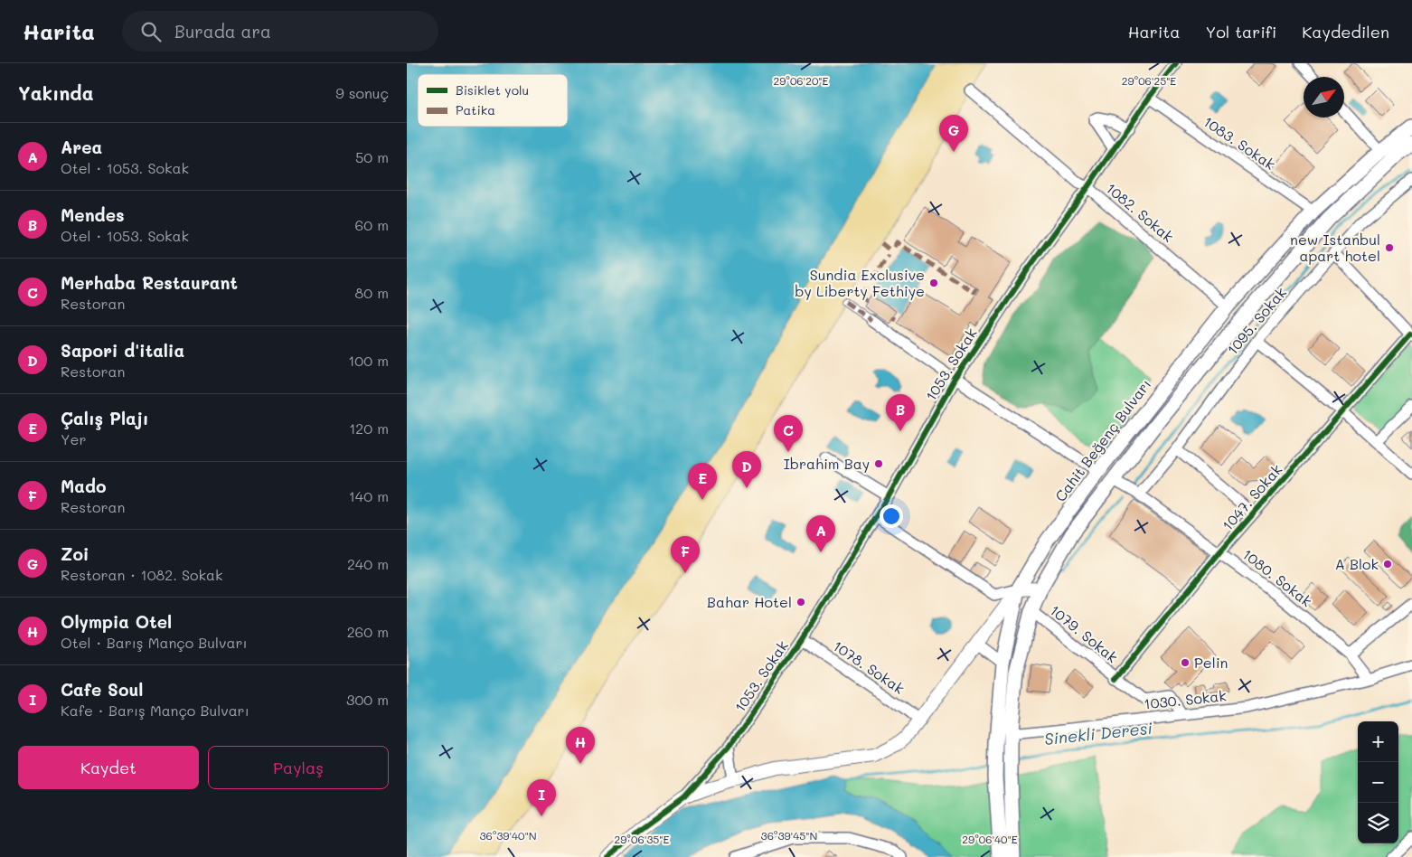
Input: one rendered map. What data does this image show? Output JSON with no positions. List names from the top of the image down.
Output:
{
  "streets": {
    "main road": ["Cahit Beğenç Bulvarı"],
    "street": [
      "1083. Sokak",
      "1082. Sokak",
      "1095. Sokak",
      "1053. Sokak",
      "1047. Sokak",
      "1080. Sokak",
      "1079. Sokak",
      "1078. Sokak",
      "1030. Sokak"
    ]
  },
  "crossings": [
    ["1083. Sokak", "1053. Sokak"],
    ["1083. Sokak", "Cahit Beğenç Bulvarı"],
    ["1082. Sokak", "1053. Sokak"],
    ["1082. Sokak", "Cahit Beğenç Bulvarı"],
    ["1095. Sokak", "1080. Sokak"],
    ["1053. Sokak", "1078. Sokak"],
    ["1047. Sokak", "1080. Sokak"],
    ["1047. Sokak", "1079. Sokak"],
    ["1080. Sokak", "1030. Sokak"],
    ["1079. Sokak", "1030. Sokak"]
  ],
  "water": ["Sinekli Deresi"],
  "places": [
    "new Istanbul apart hotel",
    "Sundia Exclusive by Liberty Fethiye",
    "Ibrahim Bay",
    "A Blok",
    "Bahar Hotel",
    "Pelin"
  ],
  "legend": ["Bisiklet yolu", "Patika"],
  "north": "top right",
  "page": {
    "header": "Harita",
    "search": "Burada ara",
    "nav": ["Harita", "Yol tarifi", "Kaydedilen"],
    "heading": ["Yakında", "9 sonuç"],
    "pins": [
      "G",
      "B",
      "C",
      "D",
      "E",
      "A",
      "F",
      "H",
      "I"
    ],
    "list": [
      {
        "mark": "A",
        "name": "Area",
        "note": "Otel · 1053. Sokak",
        "value": "50 m"
      },
      {
        "mark": "B",
        "name": "Mendes",
        "note": "Otel · 1053. Sokak",
        "value": "60 m"
      },
      {
        "mark": "C",
        "name": "Merhaba Restaurant",
        "note": "Restoran",
        "value": "80 m"
      },
      {
        "mark": "D",
        "name": "Sapori d'italia",
        "note": "Restoran",
        "value": "100 m"
      },
      {
        "mark": "E",
        "name": "Çalış Plajı",
        "note": "Yer",
        "value": "120 m"
      },
      {
        "mark": "F",
        "name": "Mado",
        "note": "Restoran",
        "value": "140 m"
      },
      {
        "mark": "G",
        "name": "Zoi",
        "note": "Restoran · 1082. Sokak",
        "value": "240 m"
      },
      {
        "mark": "H",
        "name": "Olympia Otel",
        "note": "Otel · Barış Manço Bulvarı",
        "value": "260 m"
      },
      {
        "mark": "I",
        "name": "Cafe Soul",
        "note": "Kafe · Barış Manço Bulvarı",
        "value": "300 m"
      }
    ],
    "map_buttons": ["+", "−"],
    "buttons": ["Kaydet", "Paylaş"]
  },
  "coordinates": [
    "29°06'20\"E",
    "29°06'25\"E",
    "36°39'40\"N",
    "36°39'45\"N",
    "29°06'35\"E",
    "29°06'40\"E"
  ]
}
